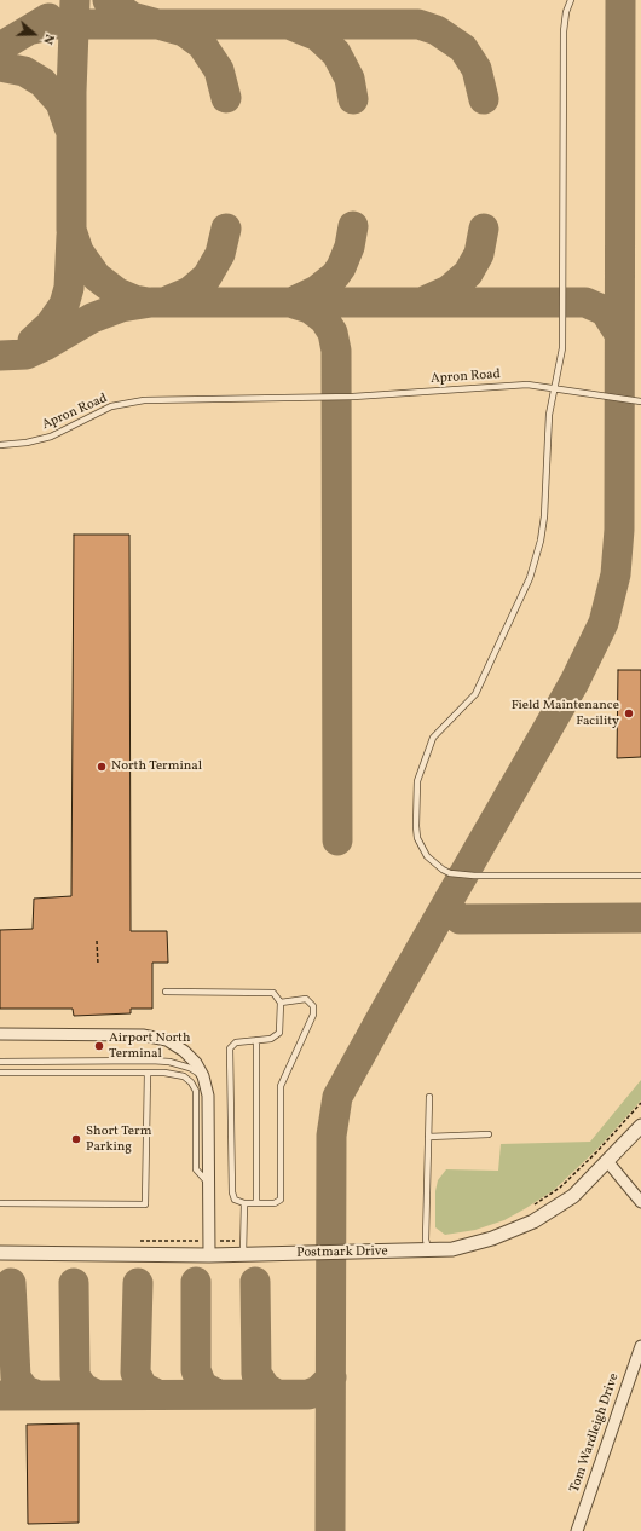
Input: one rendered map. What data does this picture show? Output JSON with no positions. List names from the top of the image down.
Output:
{
  "streets": {
    "street": ["Postmark Drive", "Tom Wardleigh Drive"],
    "lane": ["Apron Road"]
  },
  "places": [
    "Field Maintenance Facility",
    "North Terminal",
    "Airport North Terminal",
    "Short Term Parking"
  ],
  "north": "right"
}
